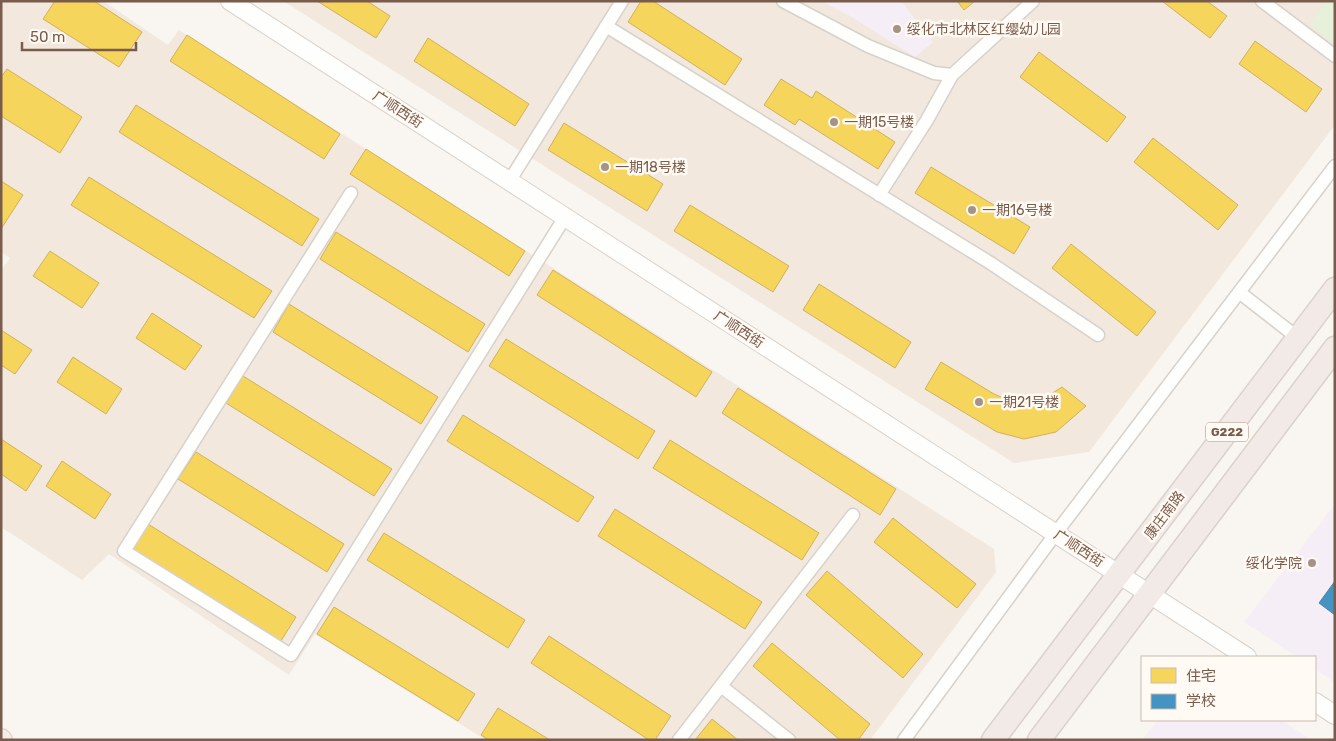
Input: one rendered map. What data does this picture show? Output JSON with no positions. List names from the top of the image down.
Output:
{
  "streets": {
    "highway": ["G222", "康庄南路"],
    "main road": ["广顺西街"]
  },
  "crossings": [
    ["广顺西街", "G222"],
    ["广顺西街", "康庄南路"]
  ],
  "places": [
    "绥化市北林区红缨幼儿园",
    "一期15号楼",
    "一期18号楼",
    "一期16号楼",
    "一期21号楼",
    "绥化学院"
  ],
  "legend": ["住宅", "学校"],
  "scale_bar": "50 m"
}
